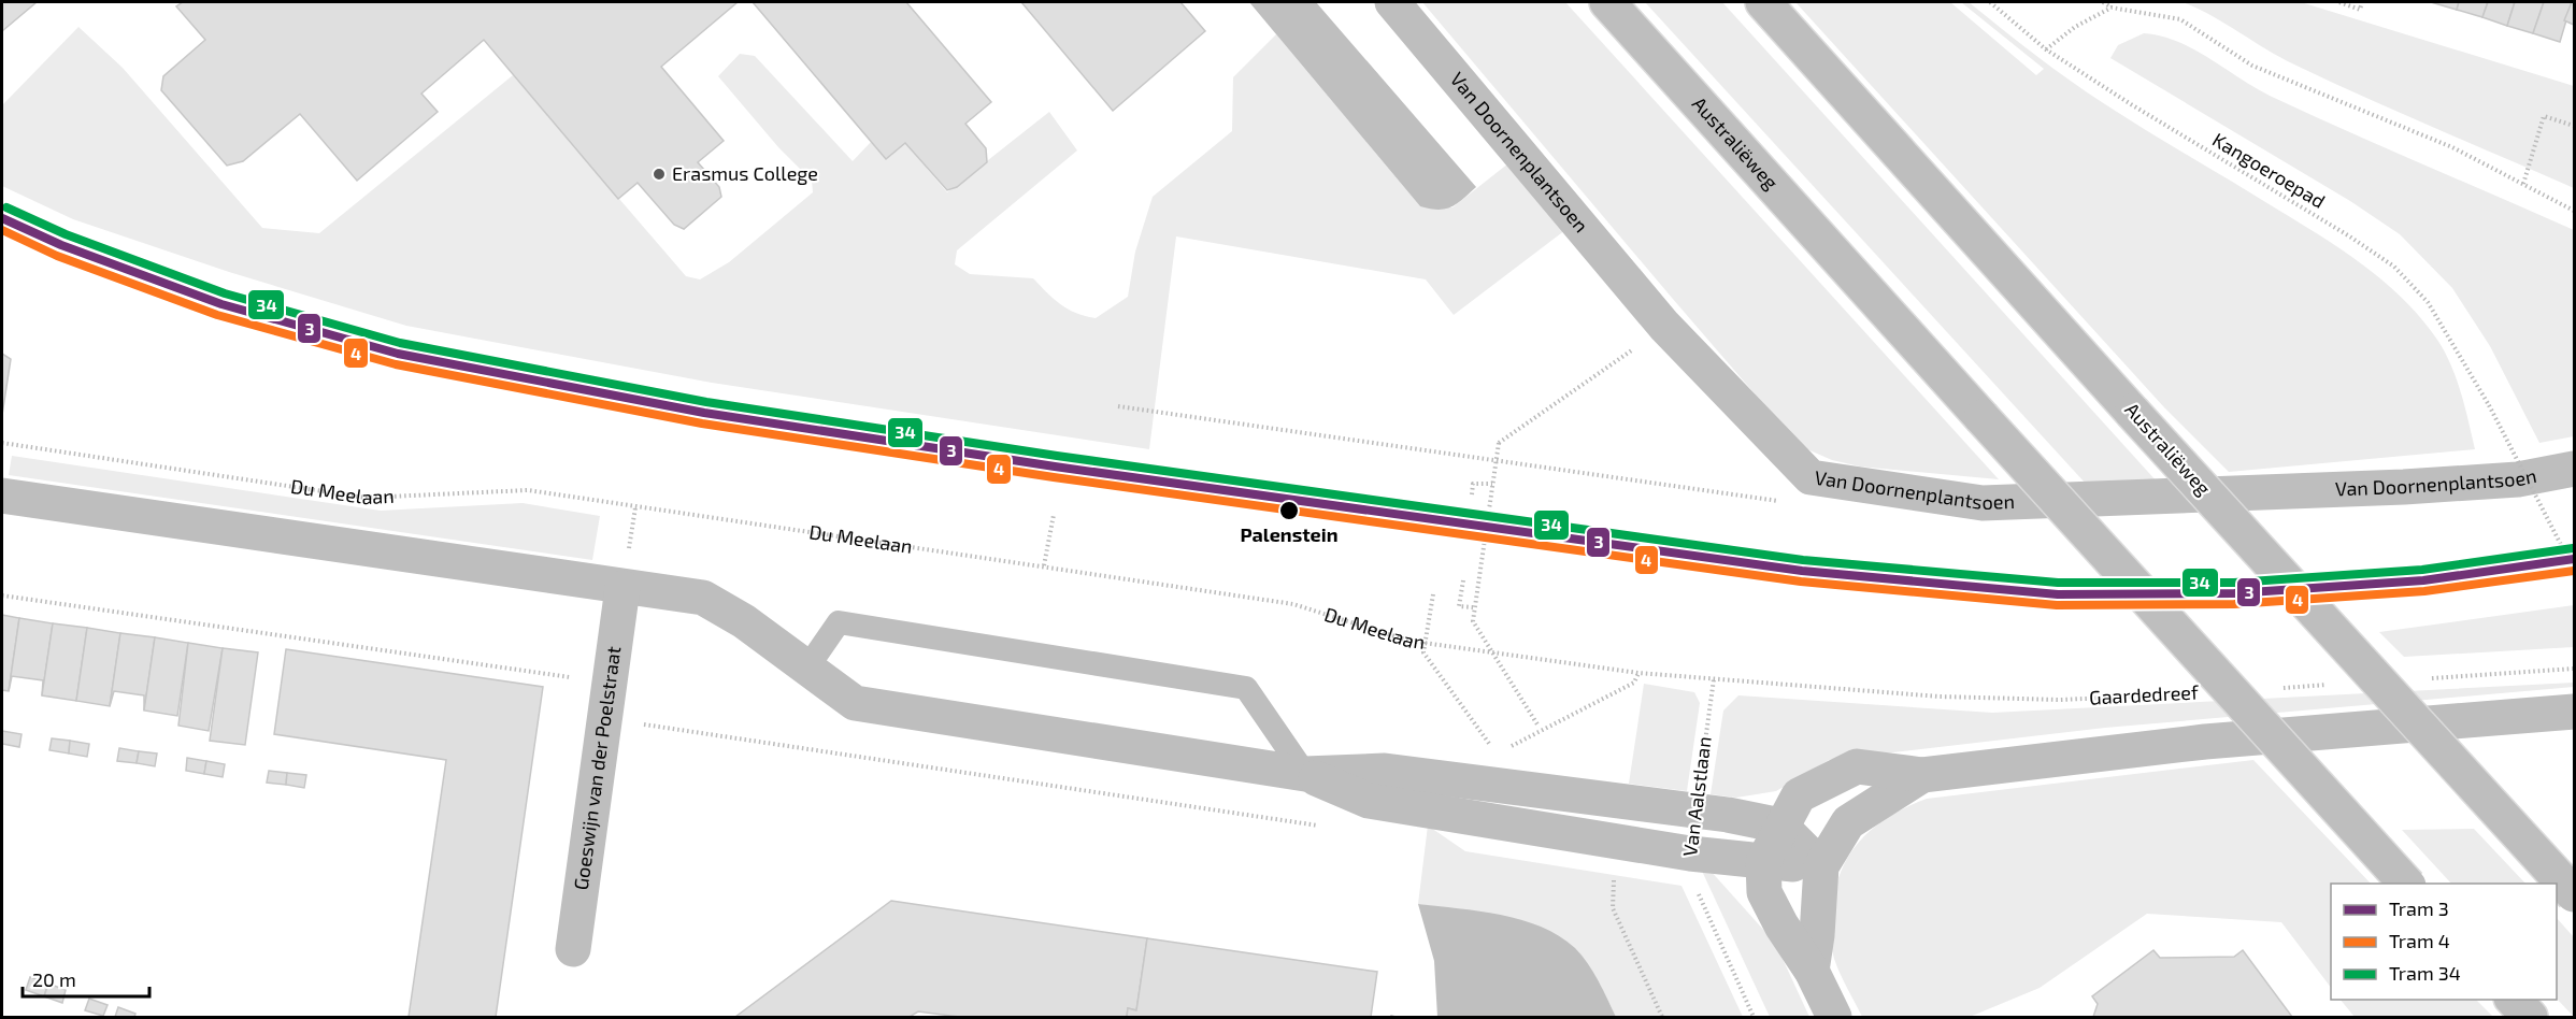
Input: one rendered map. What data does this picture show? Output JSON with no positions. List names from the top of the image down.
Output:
{
  "streets": {
    "street": ["Australiëweg", "Van Doornenplantsoen", "Goeswijn van der Poelstraat"],
    "path": [
      "Kangoeroepad",
      "Du Meelaan",
      "Gaardedreef",
      "Van Aalstlaan"
    ]
  },
  "crossings": [
    ["Du Meelaan", "Gaardedreef"],
    ["Du Meelaan", "Van Aalstlaan"],
    ["Gaardedreef", "Van Aalstlaan"]
  ],
  "places": ["Erasmus College", "Palenstein"],
  "lines": ["tram line 34", "tram line 3", "tram line 4"],
  "legend": ["Tram 3", "Tram 4", "Tram 34"],
  "scale_bar": "20 m"
}
